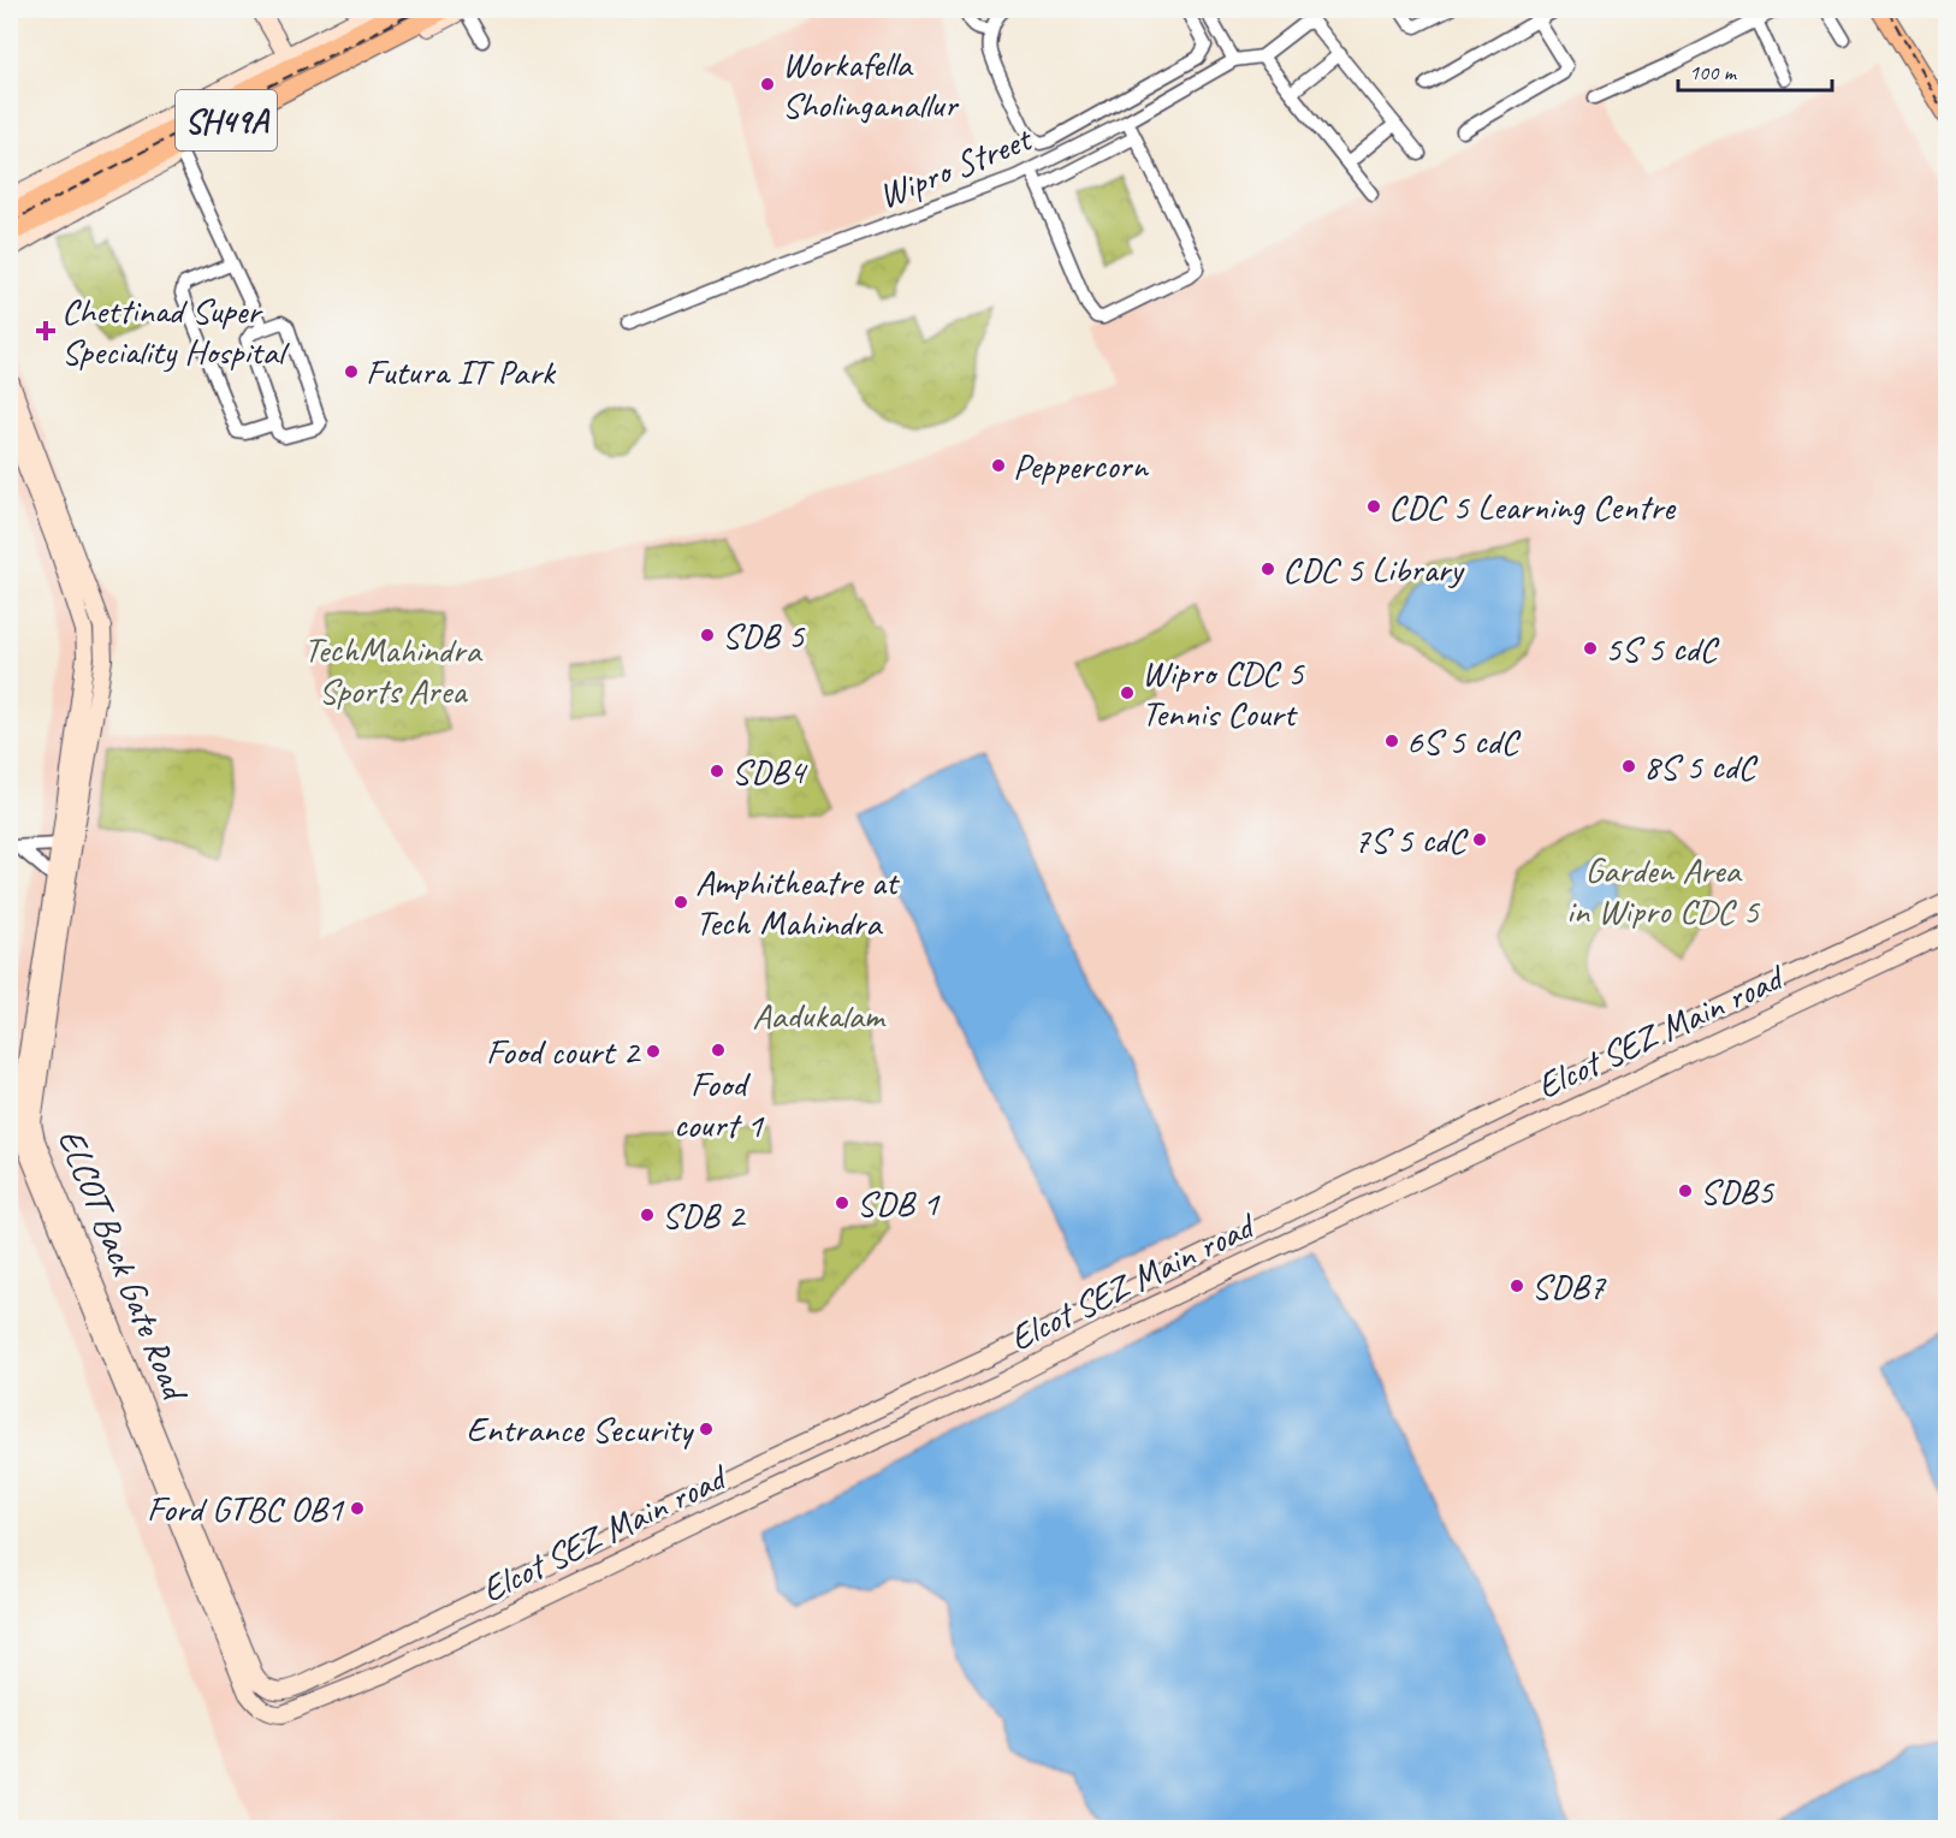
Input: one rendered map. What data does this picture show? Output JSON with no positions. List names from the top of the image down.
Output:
{
  "streets": {
    "main road": ["SH49A"],
    "street": ["Wipro Street", "Elcot SEZ Main road", "ELCOT Back Gate Road"]
  },
  "crossings": [
    ["Elcot SEZ Main road", "ELCOT Back Gate Road"]
  ],
  "parks": ["TechMahindra Sports Area", "Garden Area in Wipro CDC 5", "Aadukalam"],
  "places": {
    "other": [
      "Workafella Sholinganallur",
      "Futura IT Park",
      "Peppercorn",
      "CDC 5 Learning Centre",
      "CDC 5 Library",
      "SDB 5",
      "5S 5 cdC",
      "Wipro CDC 5 Tennis Court",
      "6S 5 cdC",
      "8S 5 cdC",
      "SDB4",
      "7S 5 cdC",
      "Amphitheatre at Tech Mahindra",
      "Food court 1",
      "Food court 2",
      "SDB5",
      "SDB 1",
      "SDB 2",
      "SDB7",
      "Entrance Security",
      "Ford GTBC OB1"
    ],
    "health": ["Chettinad Super Speciality Hospital"]
  },
  "scale_bar": "100 m"
}
